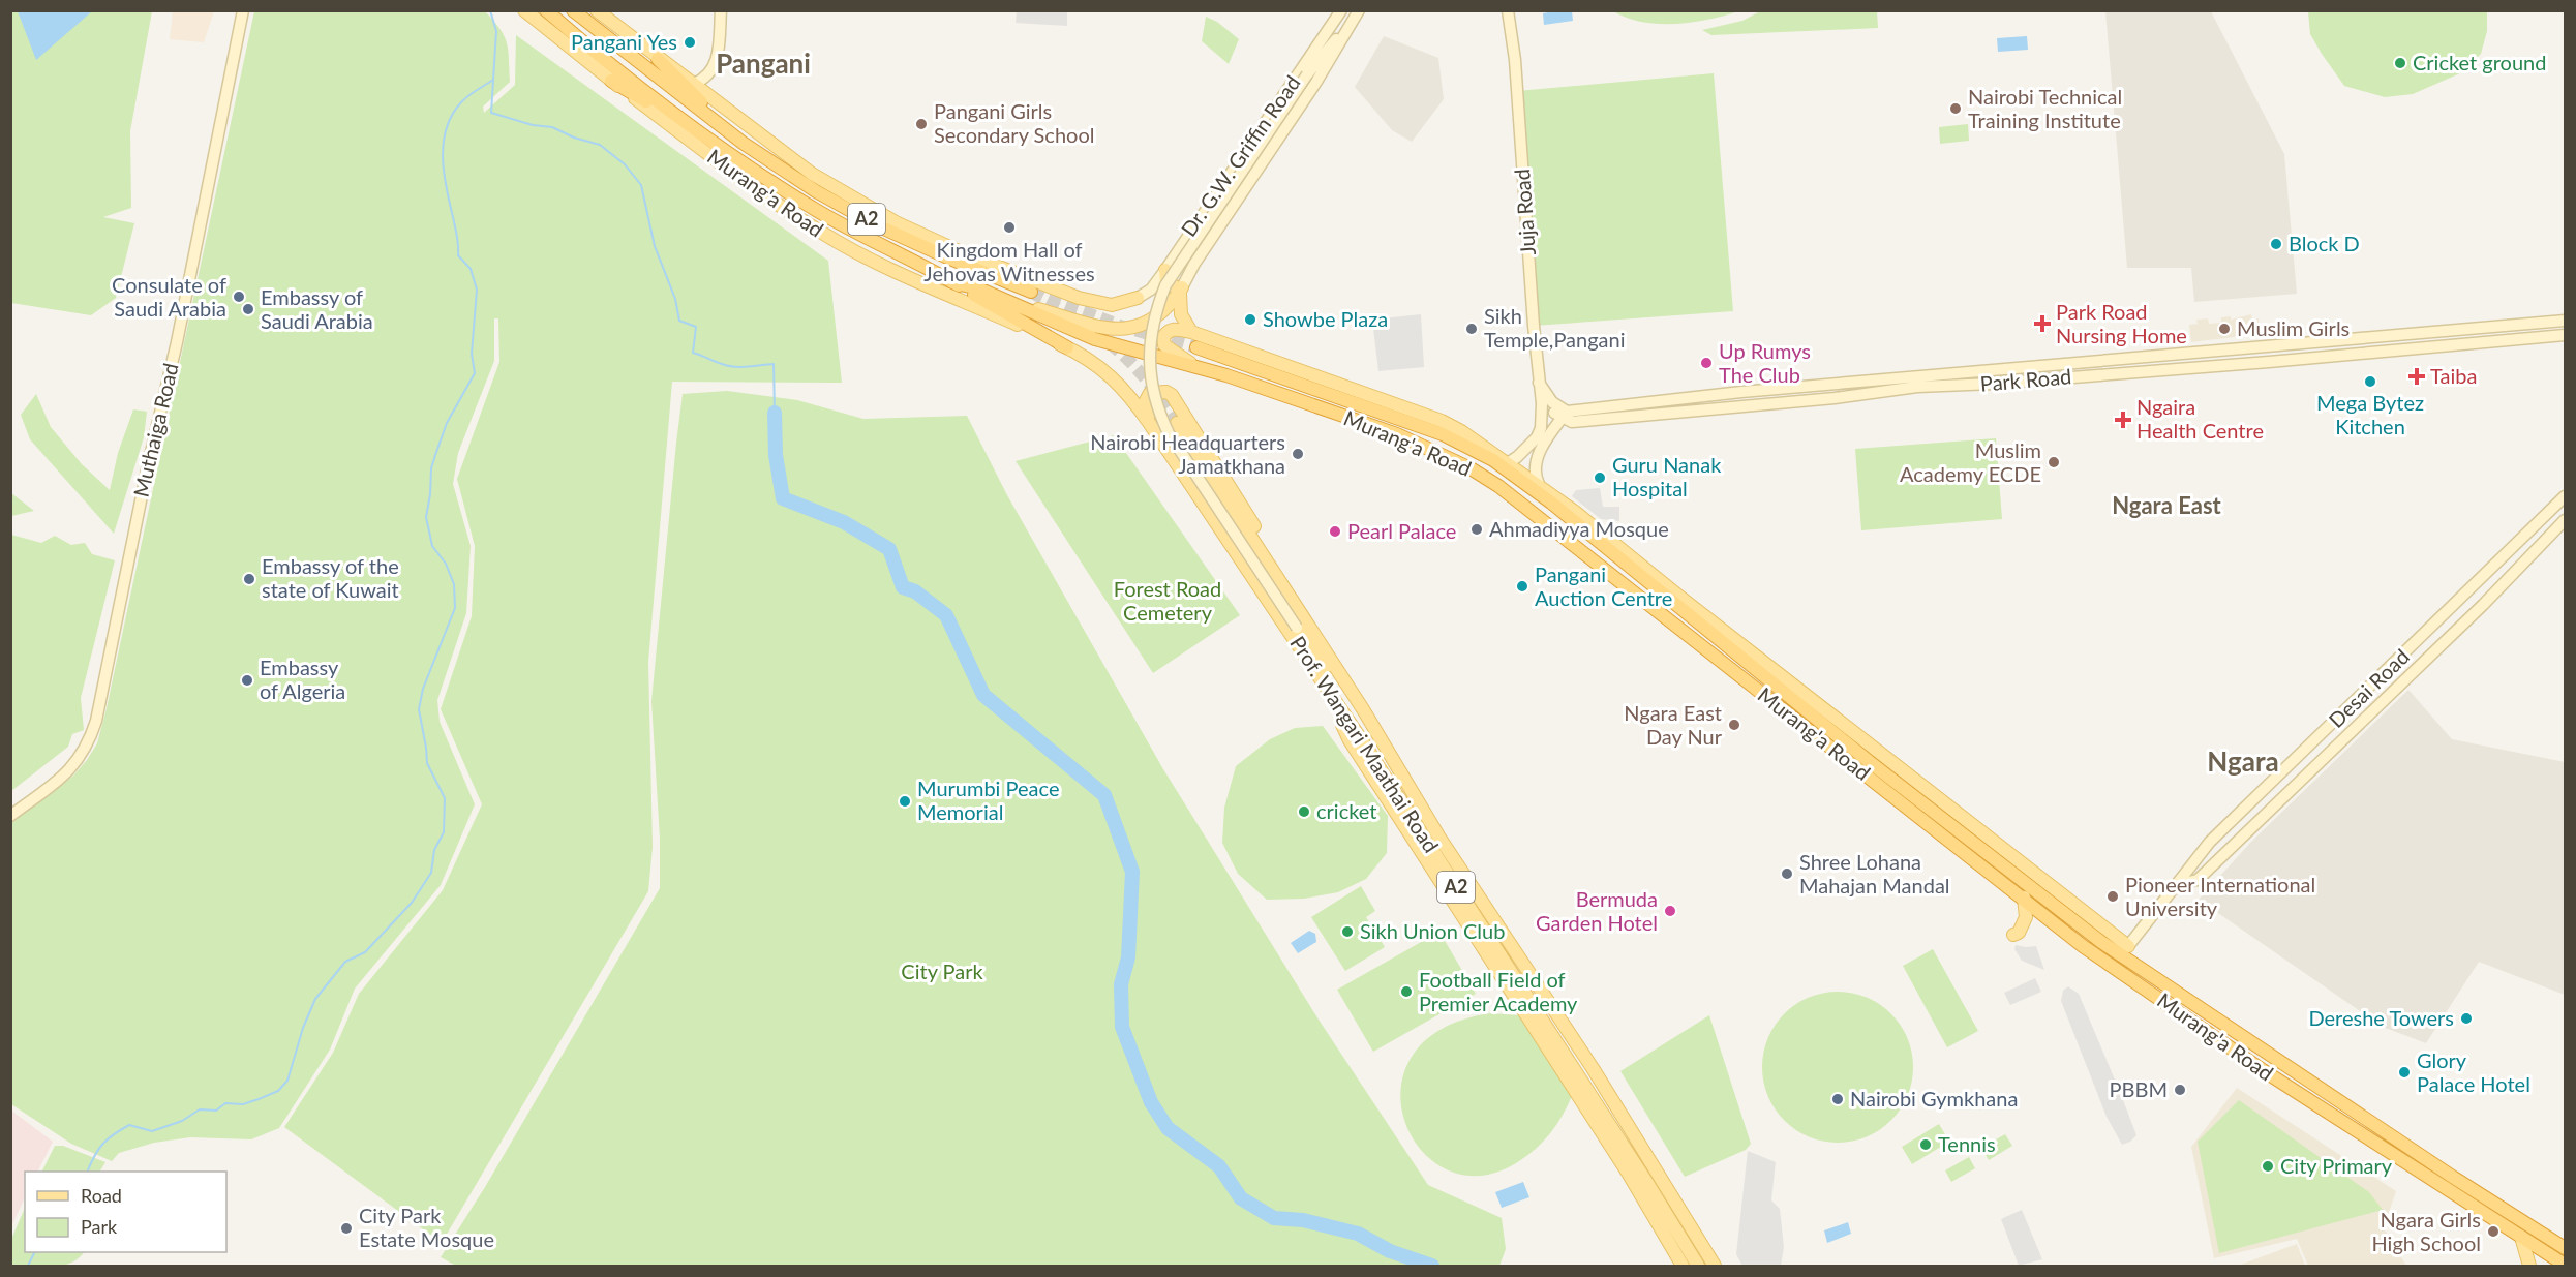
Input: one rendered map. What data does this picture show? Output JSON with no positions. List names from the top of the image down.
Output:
{
  "streets": {
    "highway": ["Murang'a Road", "A2", "Prof. Wangari Maathai Road"],
    "main road": [
      "Dr. G.W. Griffin Road",
      "Juja Road",
      "Park Road",
      "Muthaiga Road",
      "Desai Road"
    ]
  },
  "crossings": [
    ["Dr. G.W. Griffin Road", "Murang'a Road"],
    ["Dr. G.W. Griffin Road", "Prof. Wangari Maathai Road"],
    ["Murang'a Road", "Juja Road"],
    ["Murang'a Road", "Desai Road"],
    ["Murang'a Road", "Prof. Wangari Maathai Road"]
  ],
  "districts": ["Pangani", "Ngara East", "Ngara"],
  "parks": ["Forest Road Cemetery", "City Park"],
  "places": {
    "other": [
      "Pangani Yes",
      "Cricket ground",
      "Nairobi Technical Training Institute",
      "Pangani Girls Secondary School",
      "Kingdom Hall of Jehovas Witnesses",
      "Block D",
      "Consulate of Saudi Arabia",
      "Embassy of Saudi Arabia",
      "Showbe Plaza",
      "Sikh Temple,Pangani",
      "Muslim Girls",
      "Up Rumys The Club",
      "Mega Bytez Kitchen",
      "Nairobi Headquarters Jamatkhana",
      "Muslim Academy ECDE",
      "Guru Nanak Hospital",
      "Ahmadiyya Mosque",
      "Pearl Palace",
      "Embassy of the state of Kuwait",
      "Pangani Auction Centre",
      "Embassy of Algeria",
      "Ngara East Day Nur",
      "Murumbi Peace Memorial",
      "cricket",
      "Shree Lohana Mahajan Mandal",
      "Pioneer International University",
      "Bermuda Garden Hotel",
      "Sikh Union Club",
      "Football Field of Premier Academy",
      "Dereshe Towers",
      "Glory Palace Hotel",
      "PBBM",
      "Nairobi Gymkhana",
      "Tennis",
      "City Primary",
      "City Park Estate Mosque",
      "Ngara Girls High School"
    ],
    "health": ["Park Road Nursing Home", "Taiba", "Ngaira Health Centre"]
  },
  "legend": ["Road", "Park"]
}
